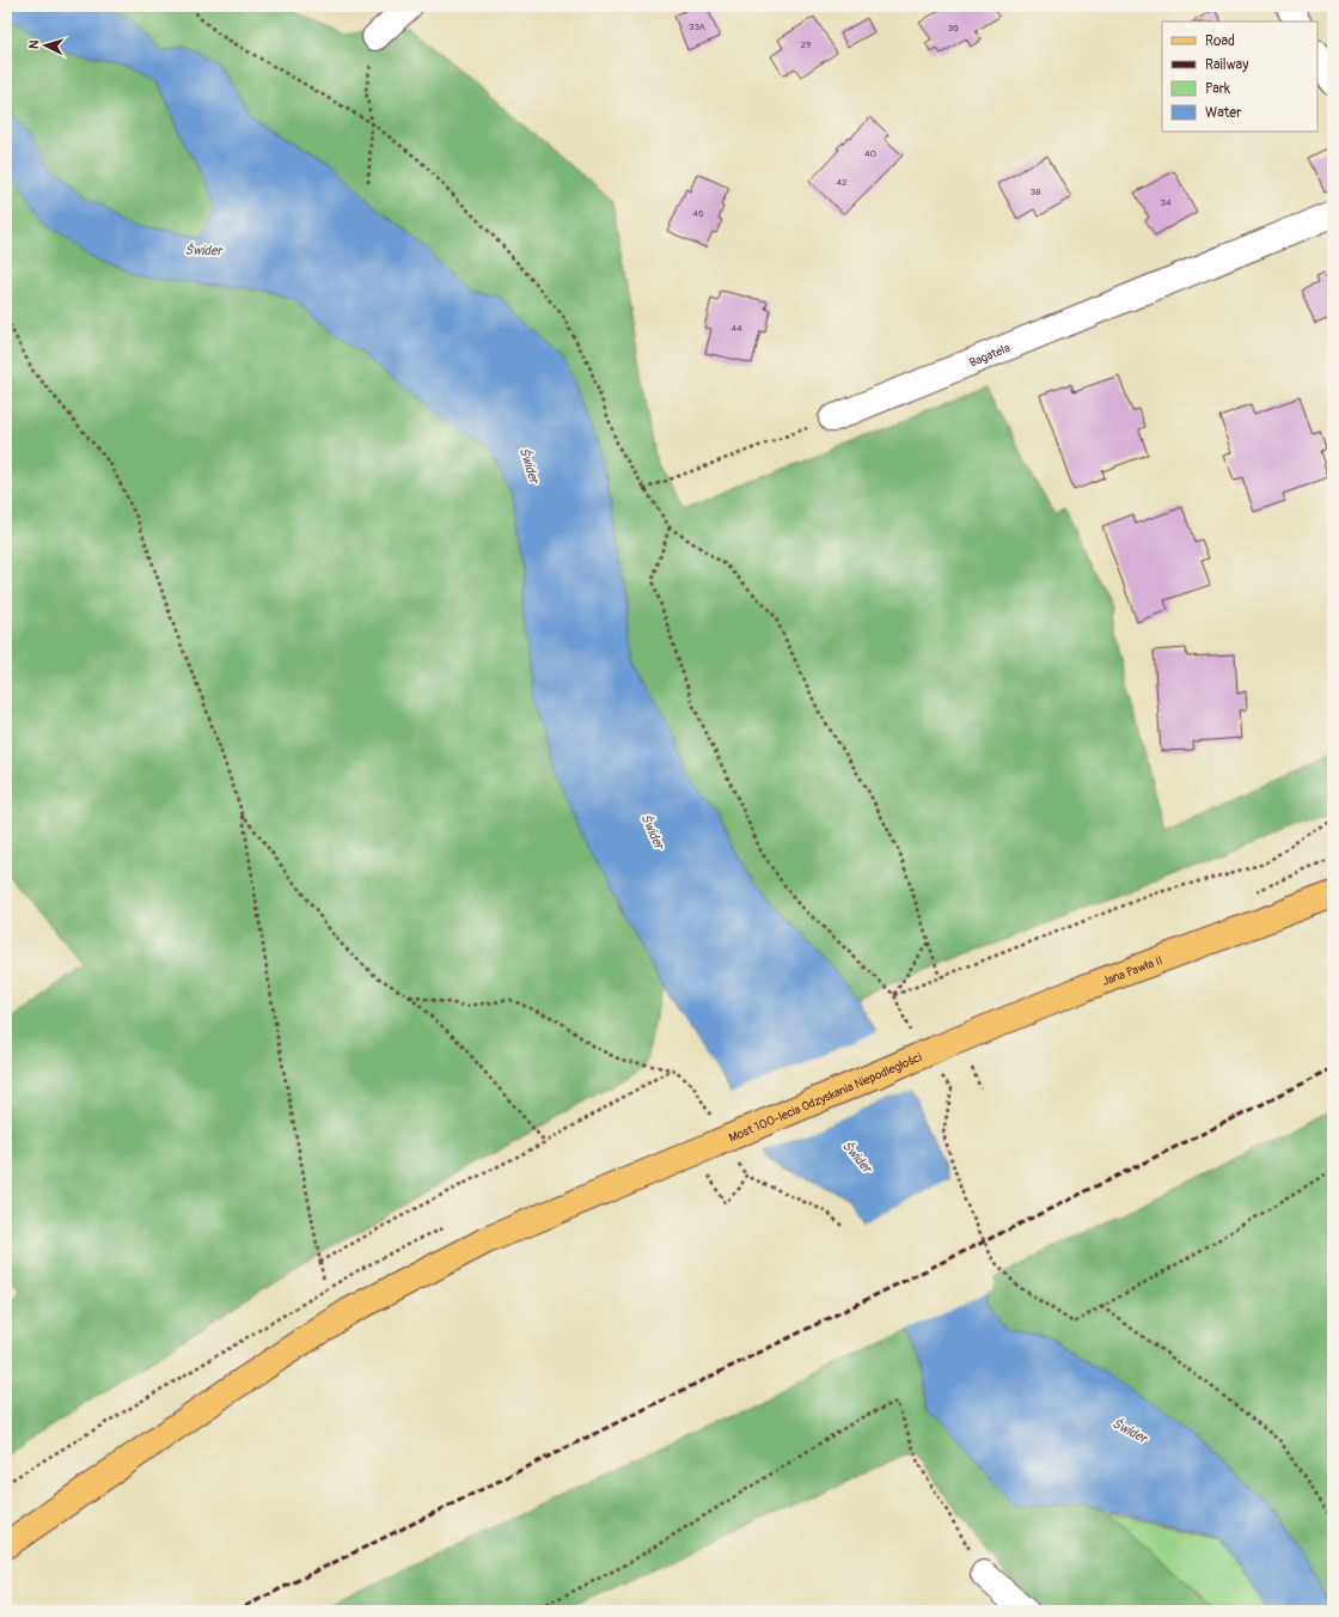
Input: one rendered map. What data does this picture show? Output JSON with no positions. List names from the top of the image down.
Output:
{
  "streets": {
    "main road": ["Jana Pawła II", "Most 100-lecia Odzyskania Niepodległości"],
    "street": ["Bagatela"]
  },
  "crossings": [
    ["Jana Pawła II", "Most 100-lecia Odzyskania Niepodległości"]
  ],
  "water": ["Świder"],
  "house_numbers": [
    "33A",
    "36",
    "29",
    "40",
    "42",
    "38",
    "34",
    "46",
    "44"
  ],
  "legend": [
    "Road",
    "Railway",
    "Park",
    "Water"
  ],
  "north": "left"
}
